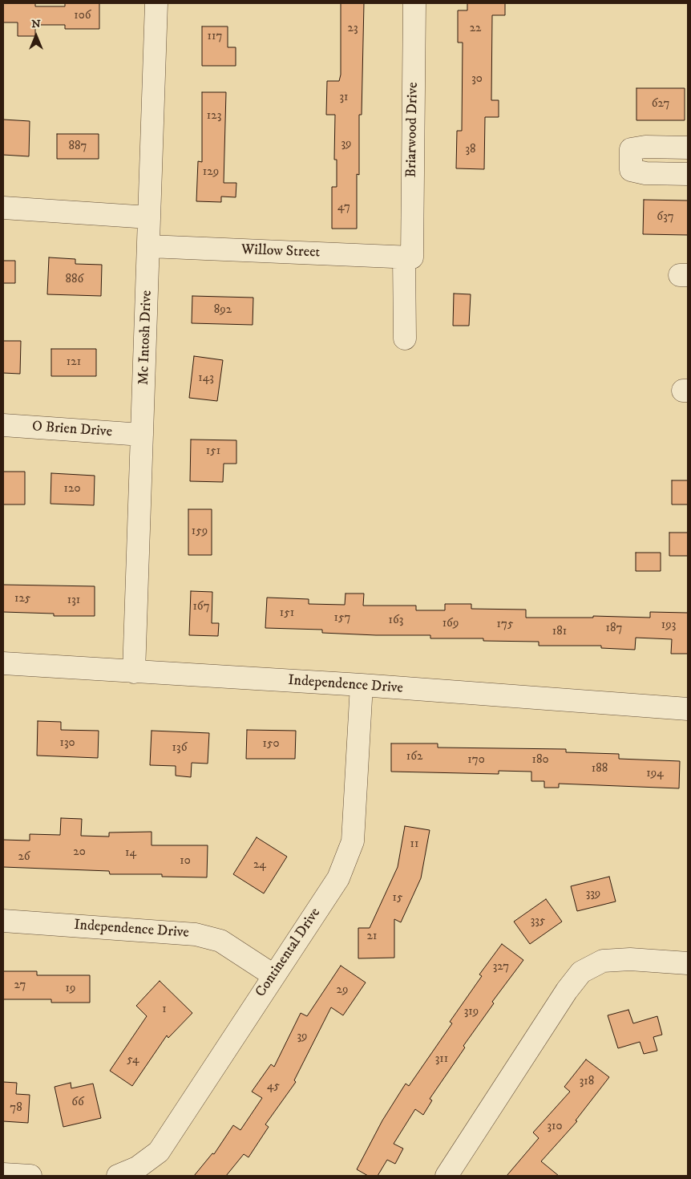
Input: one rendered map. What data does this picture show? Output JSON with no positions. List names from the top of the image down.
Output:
{
  "streets": {
    "street": [
      "Briarwood Drive",
      "Willow Street",
      "Mc Intosh Drive",
      "O Brien Drive",
      "Independence Drive",
      "Continental Drive"
    ]
  },
  "crossings": [
    ["Briarwood Drive", "Willow Street"],
    ["Willow Street", "Mc Intosh Drive"],
    ["Mc Intosh Drive", "O Brien Drive"],
    ["Mc Intosh Drive", "Independence Drive"],
    ["Independence Drive", "Continental Drive"]
  ],
  "house_numbers": [
    "106",
    "23",
    "22",
    "117",
    "30",
    "31",
    "627",
    "123",
    "39",
    "887",
    "38",
    "129",
    "47",
    "637",
    "886",
    "892",
    "121",
    "143",
    "151",
    "120",
    "159",
    "125",
    "131",
    "167",
    "151",
    "157",
    "163",
    "169",
    "175",
    "193",
    "187",
    "181",
    "130",
    "150",
    "136",
    "162",
    "170",
    "180",
    "188",
    "194",
    "11",
    "20",
    "14",
    "26",
    "10",
    "24",
    "339",
    "15",
    "335",
    "21",
    "327",
    "27",
    "19",
    "29",
    "1",
    "319",
    "39",
    "311",
    "54",
    "318",
    "45",
    "66",
    "78",
    "310"
  ],
  "north": "top"
}
